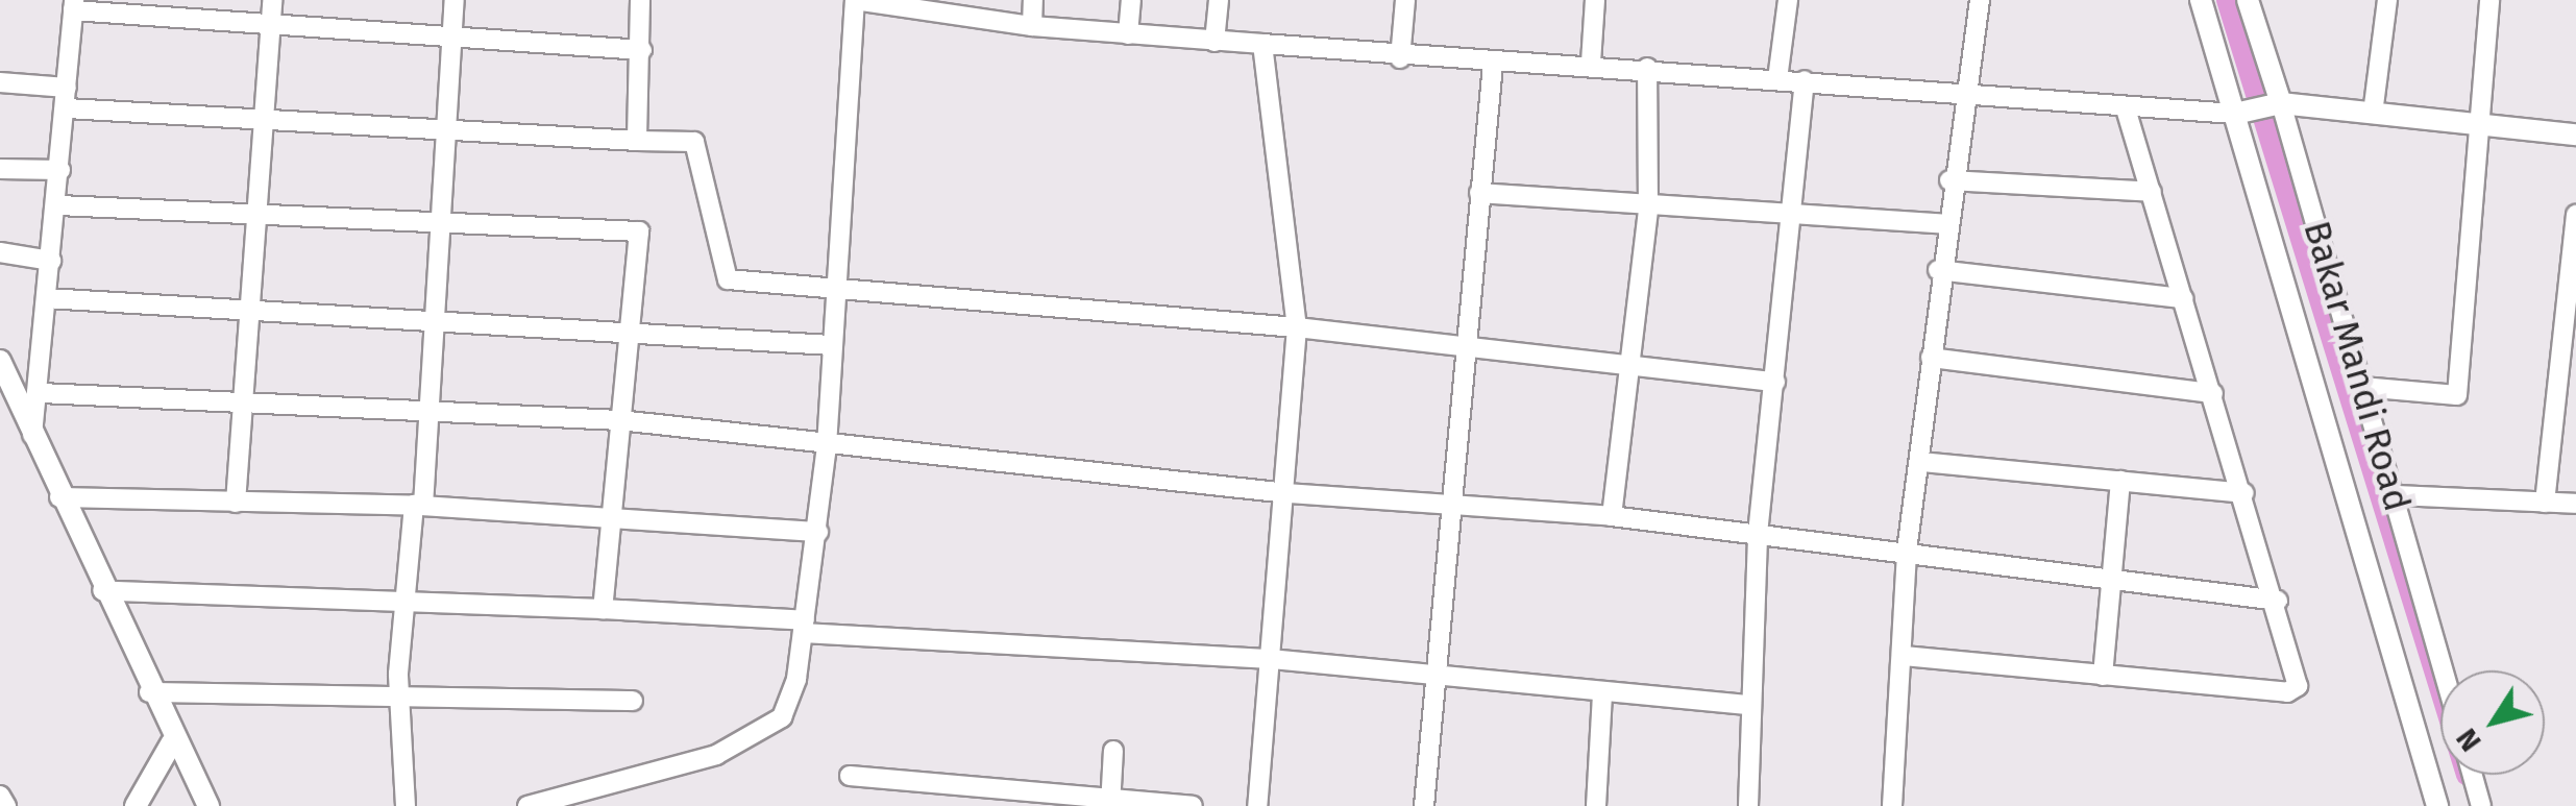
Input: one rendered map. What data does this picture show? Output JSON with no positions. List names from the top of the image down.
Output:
{
  "streets": {
    "street": ["Bakar Mandi Road"]
  },
  "north": "bottom left"
}
